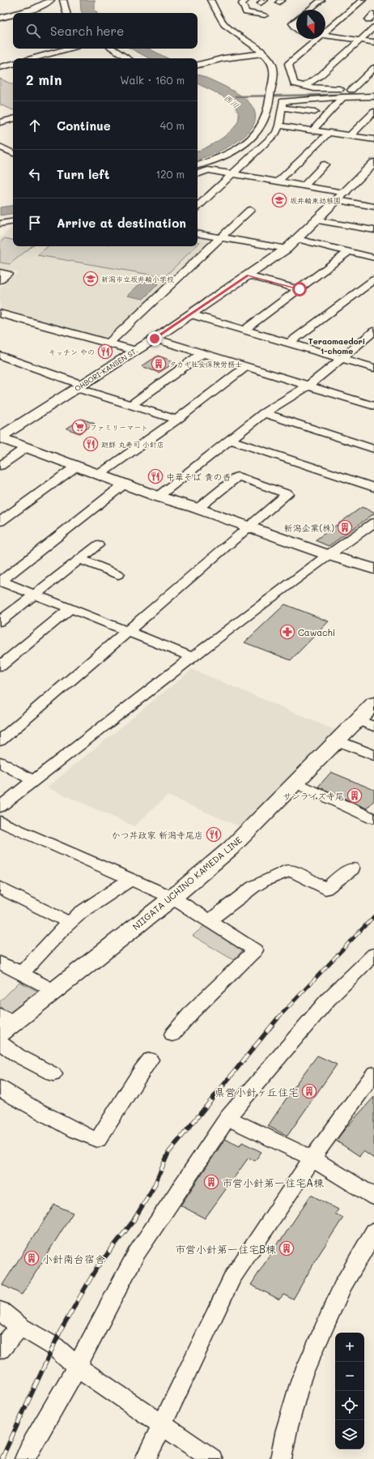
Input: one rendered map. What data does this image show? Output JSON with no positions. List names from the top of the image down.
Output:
{
  "streets": {
    "main road": ["NIIGATA UCHINO KAMEDA LINE"],
    "street": ["OHBORI-KANSEN ST."]
  },
  "districts": ["Teraomaedori 1-chome"],
  "water": ["西川"],
  "places": {
    "school or university": ["坂井輪東幼稚園", "新潟市立坂井輪小学校"],
    "restaurant": [
      "キッチン やの",
      "廻鮮 丸寿司 小針店",
      "中華そば 貴の香",
      "かつ丼政家 新潟寺尾店"
    ],
    "building": [
      "タカギ社会保険労務士",
      "新潟企業(株)",
      "サンライズ寺尾",
      "県営小針ヶ丘住宅",
      "市営小針第一住宅A棟",
      "市営小針第一住宅B棟",
      "小針南台宿舎"
    ],
    "supermarket": ["ファミリーマート"],
    "pharmacy": ["Cawachi"]
  },
  "north": "bottom",
  "page": {
    "search": "Search here",
    "heading": ["2 min", "Walk · 160 m"],
    "list": [
      ["Continue", "40 m"],
      ["Turn left", "120 m"],
      "Arrive at destination"
    ],
    "map_buttons": ["+", "−"]
  }
}
